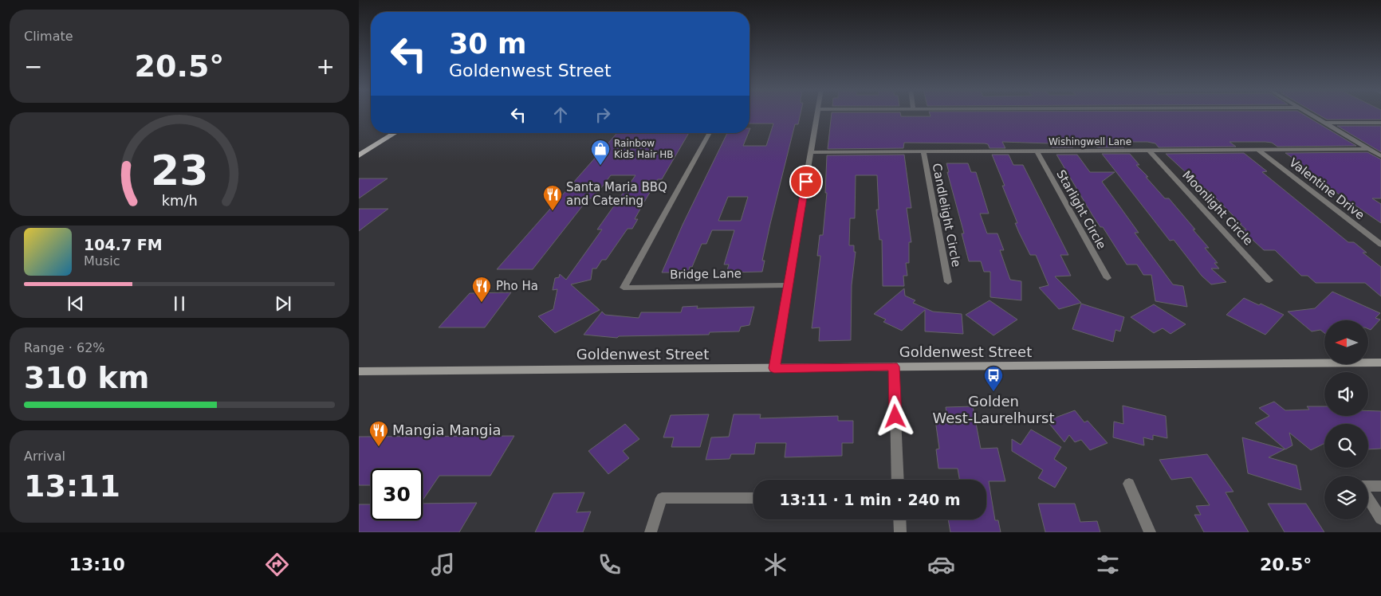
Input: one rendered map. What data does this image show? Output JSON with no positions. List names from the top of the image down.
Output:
{
  "streets": {
    "main road": ["Goldenwest Street"],
    "street": [
      "Wishingwell Lane",
      "Valentine Drive",
      "Moonlight Circle",
      "Starlight Circle",
      "Candlelight Circle",
      "Bridge Lane"
    ]
  },
  "crossings": [
    ["Wishingwell Lane", "Valentine Drive"],
    ["Wishingwell Lane", "Moonlight Circle"],
    ["Wishingwell Lane", "Starlight Circle"],
    ["Wishingwell Lane", "Candlelight Circle"]
  ],
  "places": {
    "shop": ["Rainbow Kids Hair HB"],
    "restaurant": ["Santa Maria BBQ and Catering", "Pho Ha", "Mangia Mangia"],
    "bus stop": ["Golden West-Laurelhurst"]
  },
  "north": "left",
  "page": {
    "tile": [
      "Climate",
      ["Range · 62%", "310 km"],
      ["Arrival", "13:11"]
    ],
    "turn": ["30 m", "Goldenwest Street"],
    "heat": ["−", "20.5°", "+"],
    "song": ["104.7 FM", "Music"],
    "limit": "30",
    "trip": "13:11 · 1 min · 240 m",
    "tabs": ["13:10", "20.5°"],
    "gauge": ["23", "km/h"]
  }
}
